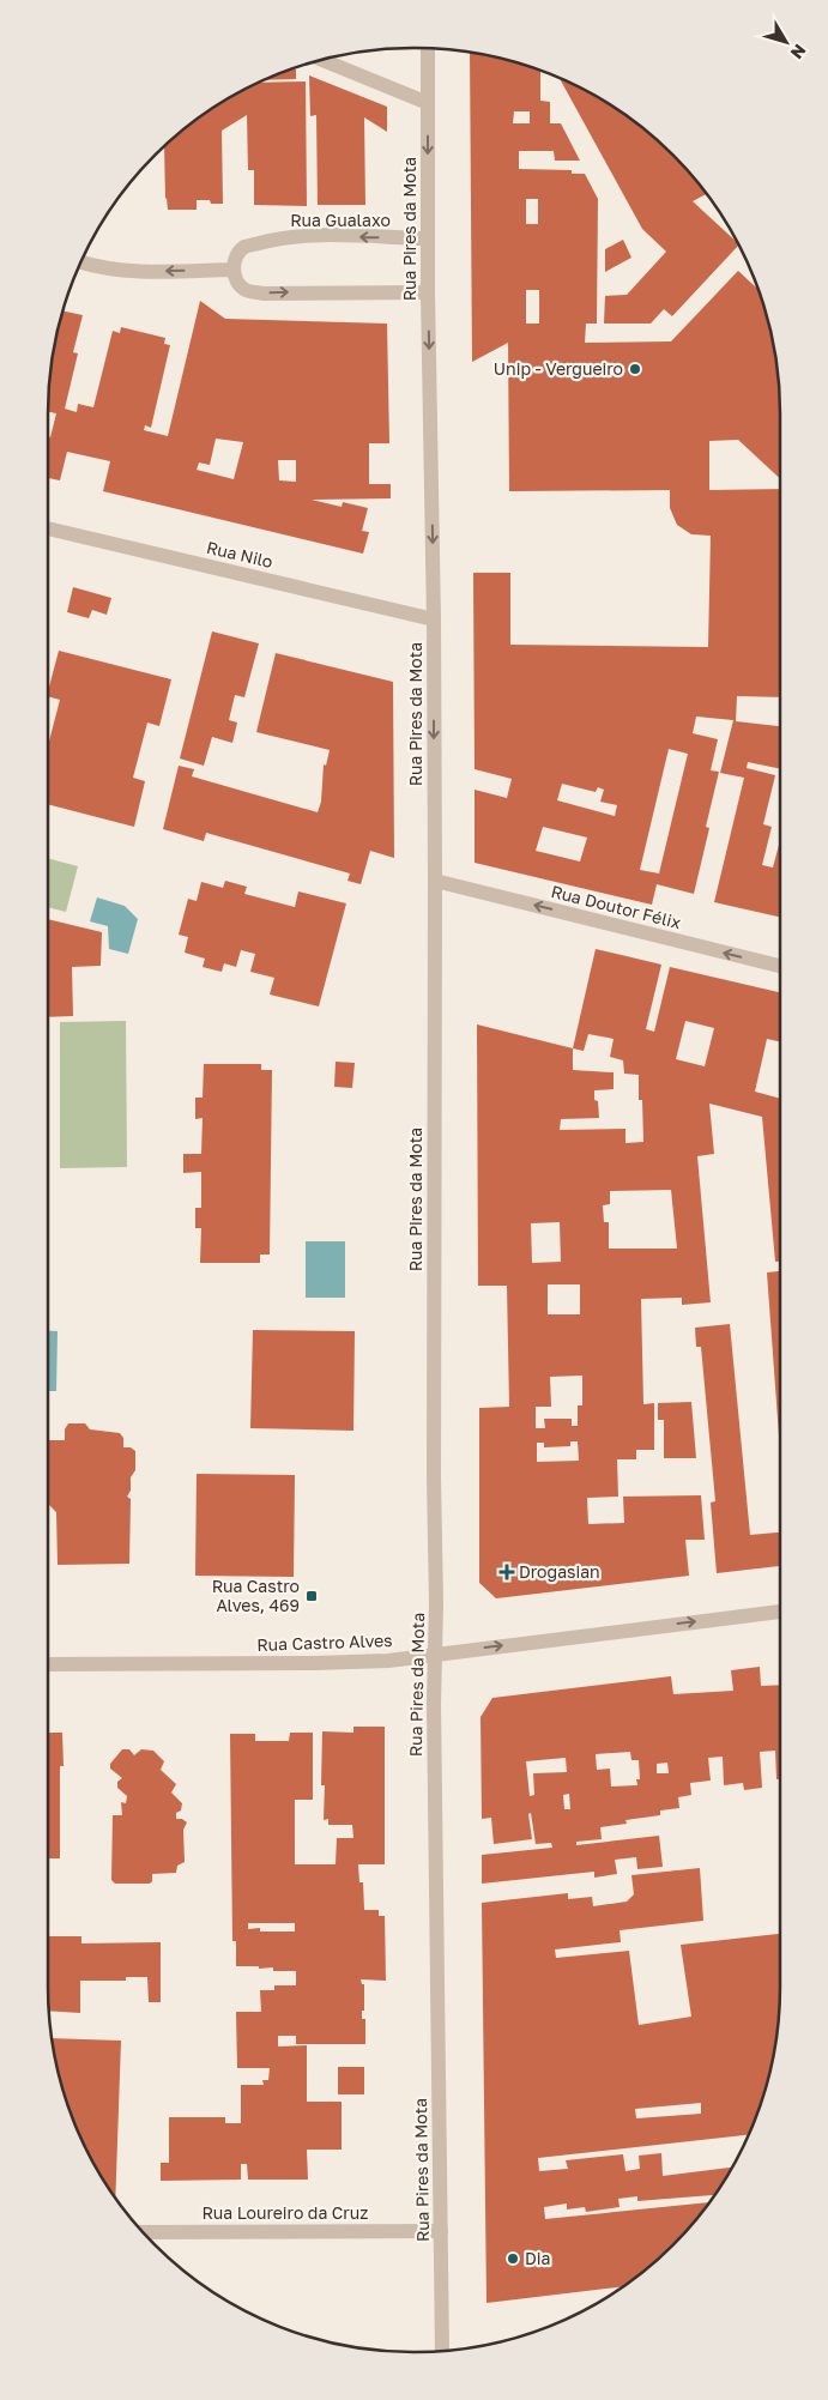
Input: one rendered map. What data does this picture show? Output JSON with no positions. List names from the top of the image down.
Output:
{
  "streets": {
    "street": [
      "Rua Gualaxo",
      "Rua Pires da Mota",
      "Rua Nilo",
      "Rua Doutor Félix",
      "Rua Castro Alves",
      "Rua Loureiro da Cruz"
    ]
  },
  "crossings": [
    ["Rua Gualaxo", "Rua Pires da Mota"],
    ["Rua Pires da Mota", "Rua Nilo"],
    ["Rua Pires da Mota", "Rua Doutor Félix"],
    ["Rua Pires da Mota", "Rua Castro Alves"],
    ["Rua Pires da Mota", "Rua Loureiro da Cruz"]
  ],
  "one_way": ["Rua Doutor Félix", "Rua Castro Alves"],
  "places": {
    "other": ["Unip - Vergueiro", "Dia"],
    "health": ["Drogasian"],
    "transit": ["Rua Castro Alves, 469"]
  },
  "north": "bottom right"
}
